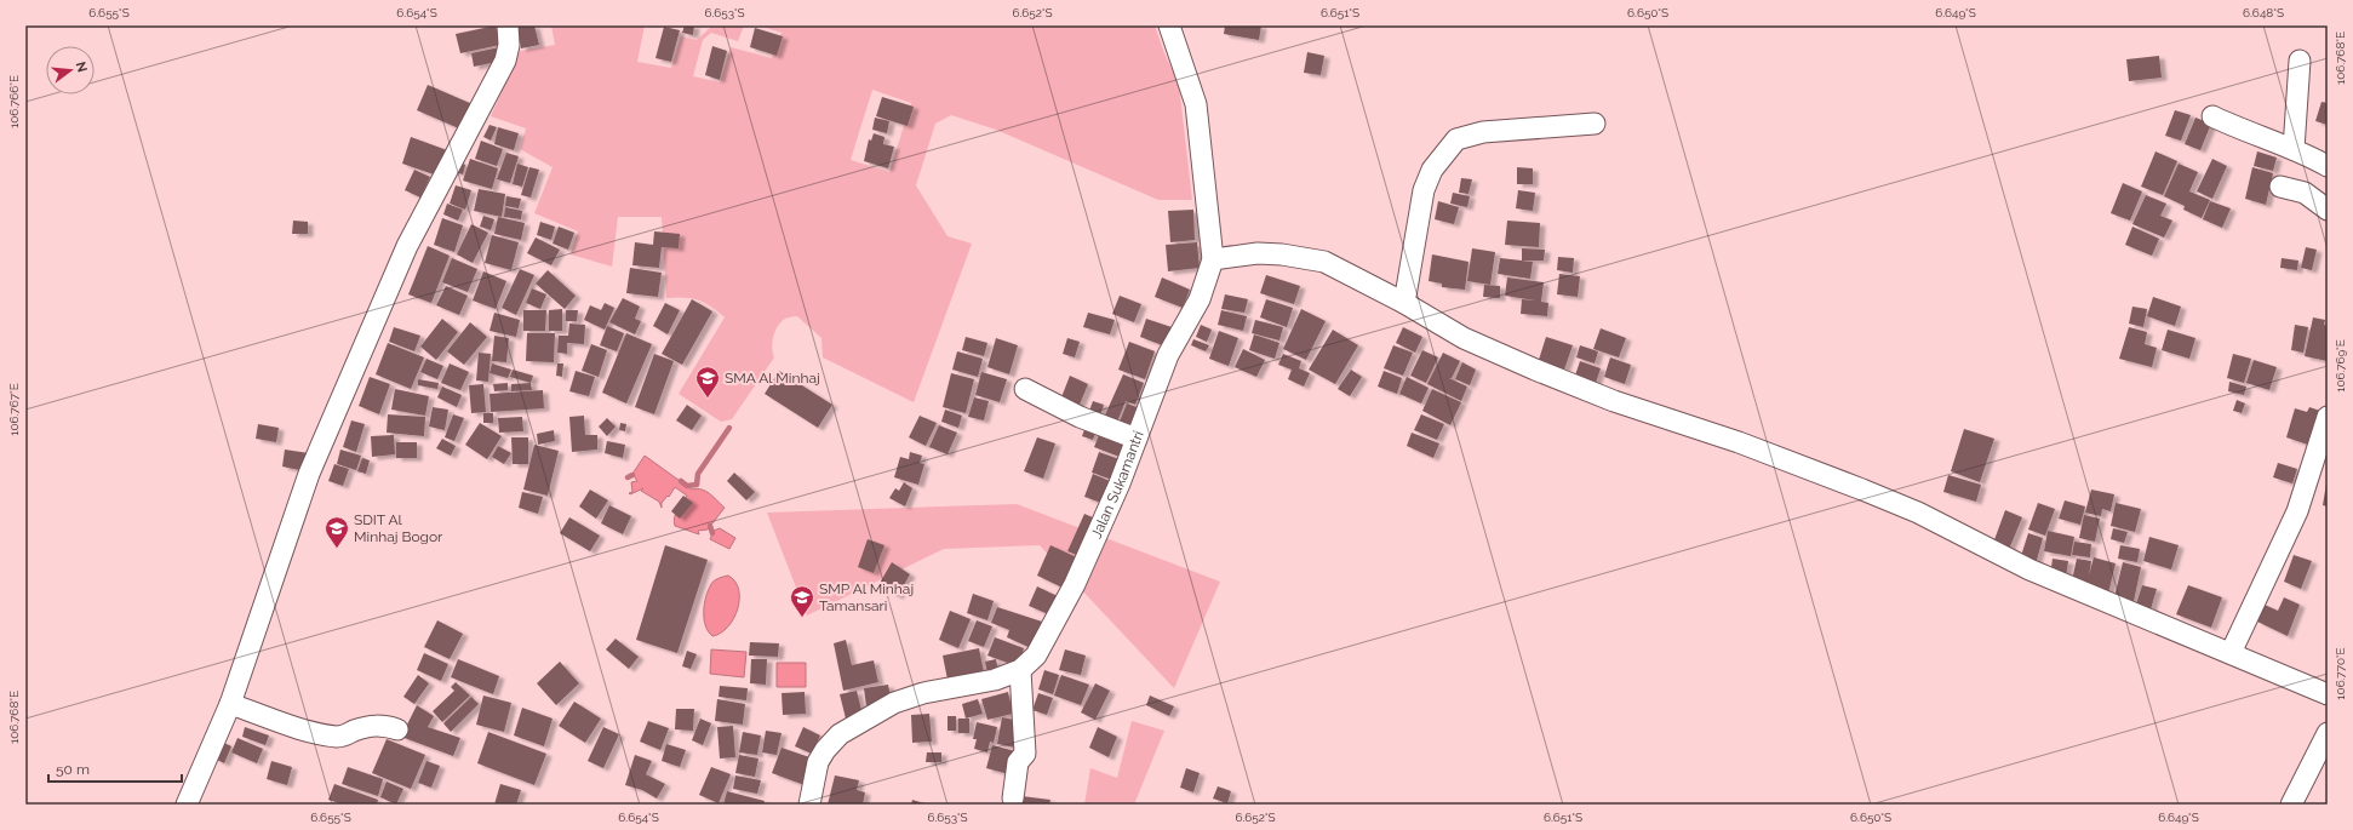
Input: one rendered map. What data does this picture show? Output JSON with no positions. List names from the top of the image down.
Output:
{
  "streets": {
    "street": ["Jalan Sukamantri"]
  },
  "places": {
    "school or university": ["SMA Al Minhaj", "SDIT Al Minhaj Bogor", "SMP Al Minhaj Tamansari"]
  },
  "scale_bar": "50 m",
  "north": "right",
  "coordinates": [
    "6.655°S",
    "6.654°S",
    "6.653°S",
    "6.652°S",
    "6.651°S",
    "6.650°S",
    "6.649°S",
    "6.648°S",
    "106.768°E",
    "106.766°E",
    "106.769°E",
    "106.767°E",
    "106.770°E"
  ]
}
